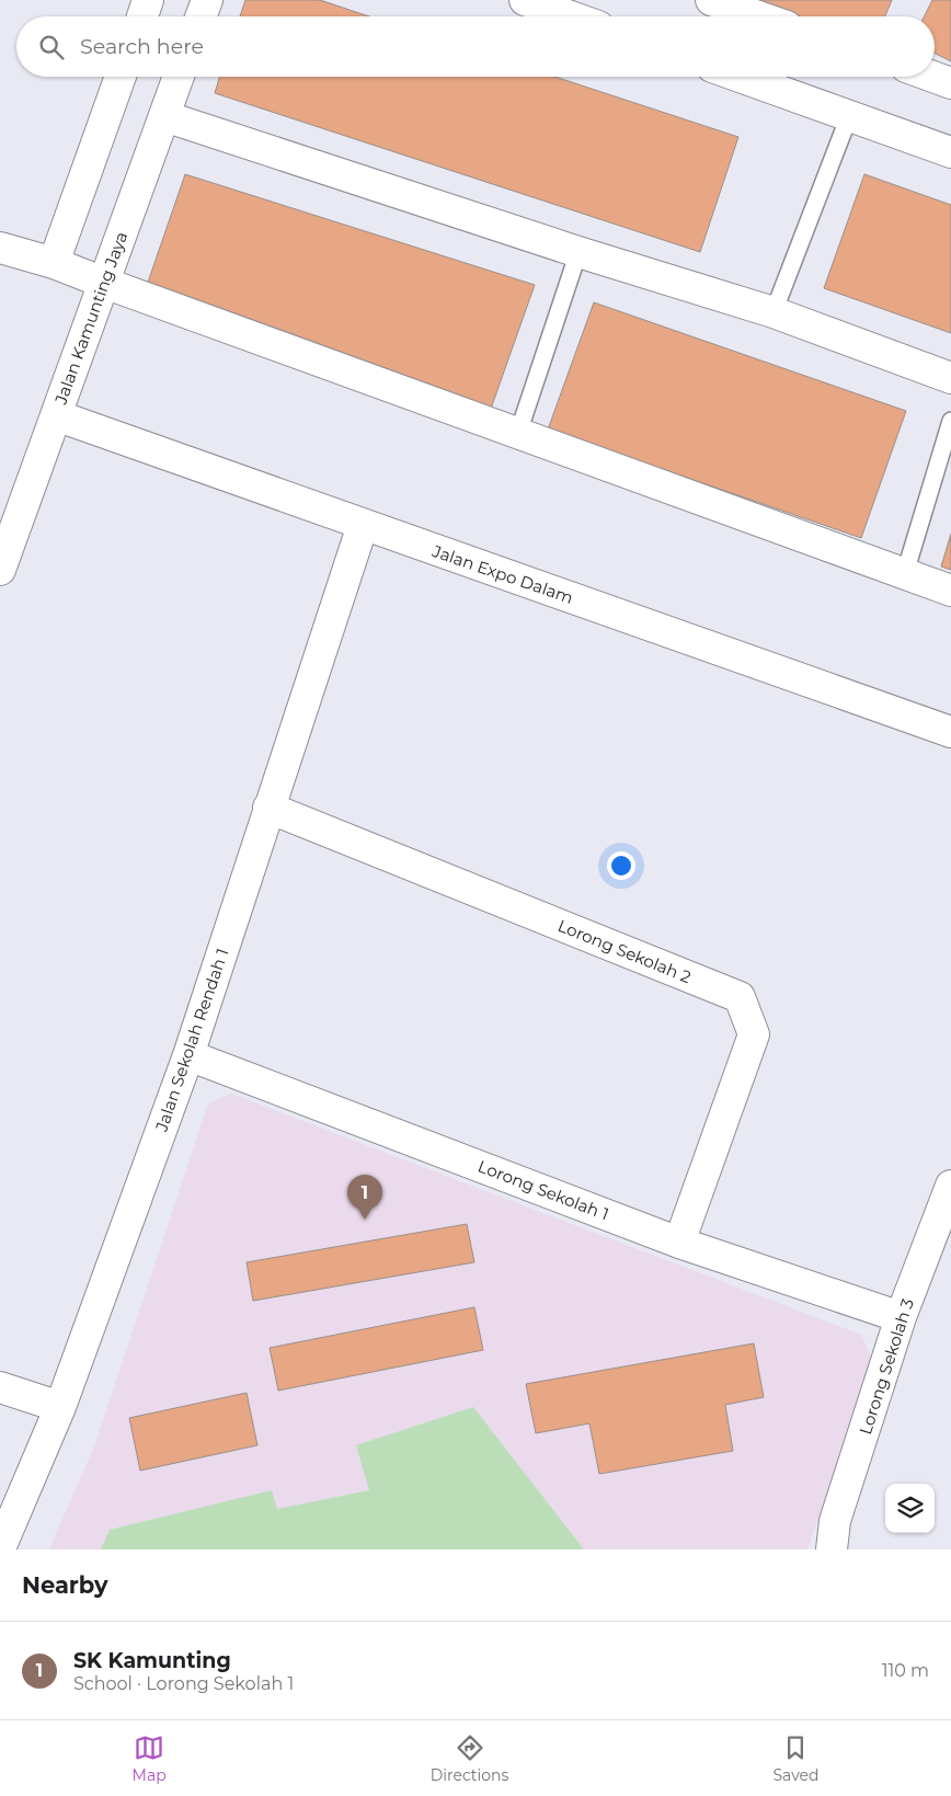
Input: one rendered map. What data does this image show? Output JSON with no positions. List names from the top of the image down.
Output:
{
  "streets": {
    "street": [
      "Jalan Kamunting Jaya",
      "Jalan Expo Dalam",
      "Lorong Sekolah 2",
      "Jalan Sekolah Rendah 1",
      "Lorong Sekolah 1",
      "Lorong Sekolah 3"
    ]
  },
  "crossings": [
    ["Jalan Kamunting Jaya", "Jalan Expo Dalam"],
    ["Jalan Expo Dalam", "Jalan Sekolah Rendah 1"],
    ["Lorong Sekolah 2", "Jalan Sekolah Rendah 1"],
    ["Lorong Sekolah 2", "Lorong Sekolah 1"],
    ["Jalan Sekolah Rendah 1", "Lorong Sekolah 1"],
    ["Lorong Sekolah 1", "Lorong Sekolah 3"]
  ],
  "page": {
    "search": "Search here",
    "pins": "1",
    "heading": "Nearby",
    "list": [
      {
        "mark": "1",
        "name": "SK Kamunting",
        "note": "School · Lorong Sekolah 1",
        "value": "110 m"
      }
    ],
    "nav": ["Map", "Directions", "Saved"]
  }
}
